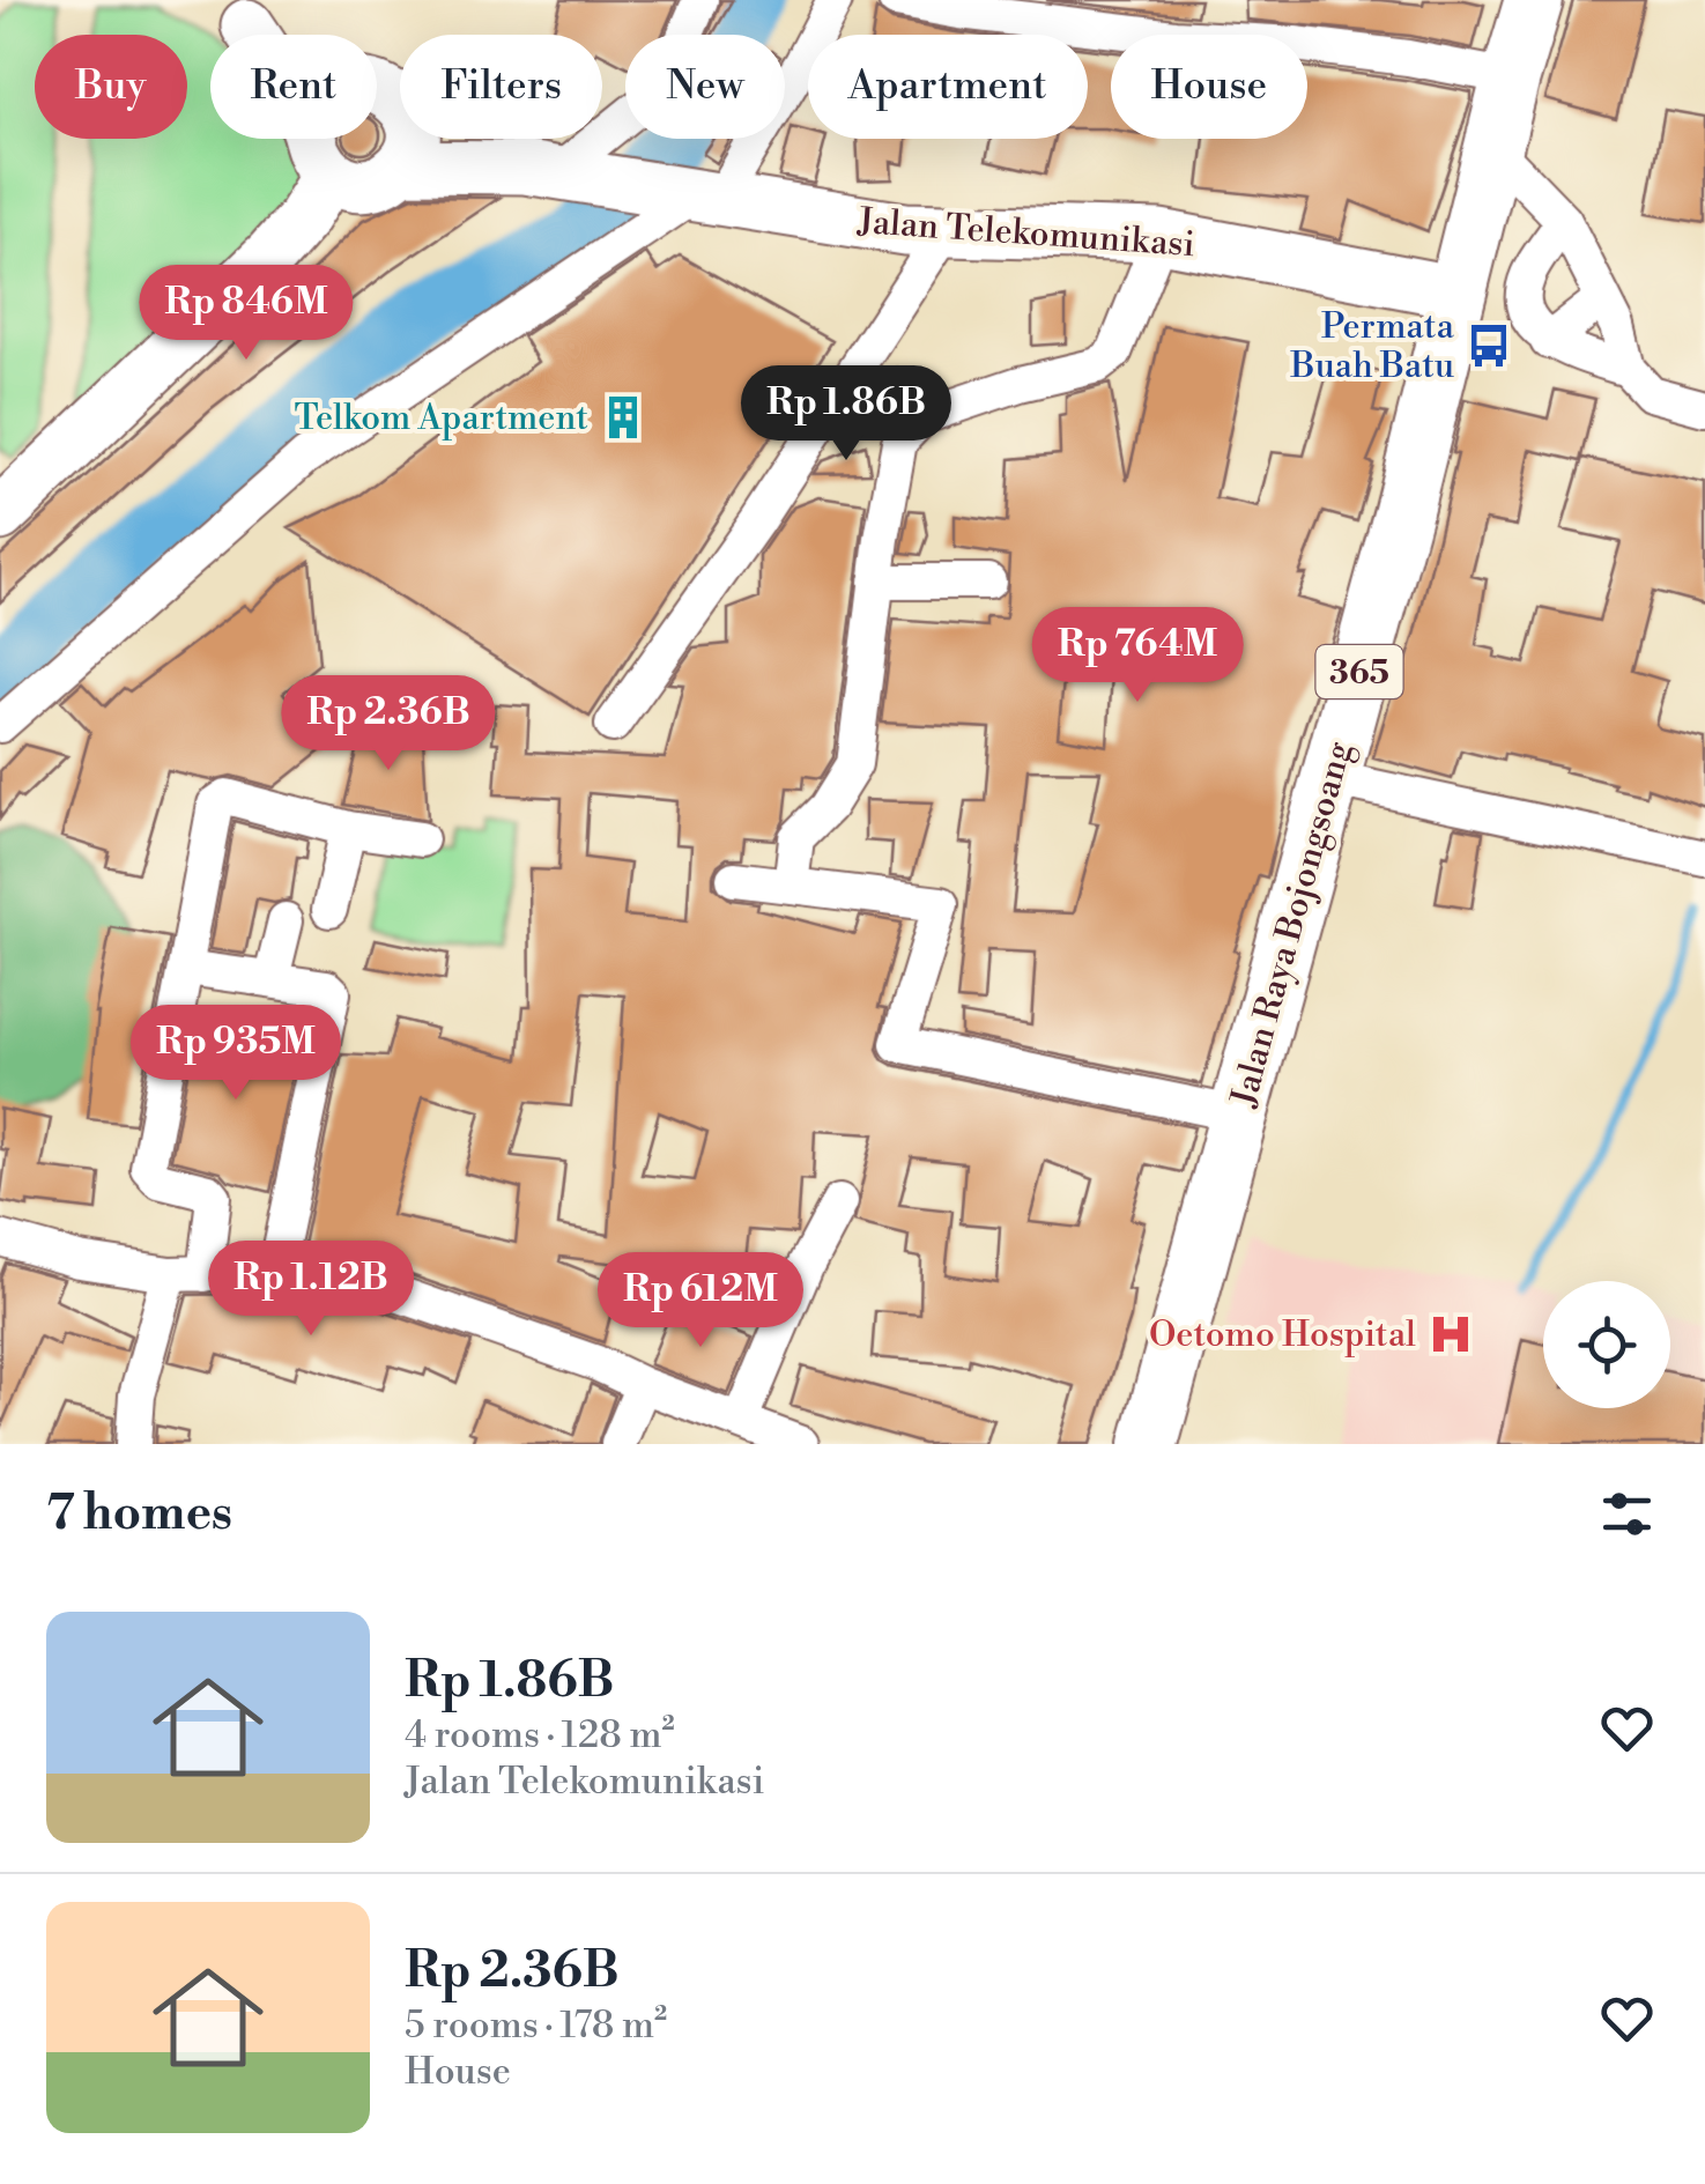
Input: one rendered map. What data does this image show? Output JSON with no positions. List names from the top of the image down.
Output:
{
  "streets": {
    "main road": ["365", "Jalan Raya Bojongsoang"],
    "street": ["Jalan Telekomunikasi"]
  },
  "crossings": [
    ["Jalan Telekomunikasi", "Jalan Raya Bojongsoang"]
  ],
  "places": {
    "bus stop": ["Permata Buah Batu"],
    "building": ["Telkom Apartment"],
    "hospital": ["Oetomo Hospital"]
  },
  "page": {
    "chip": [
      "Buy",
      "Rent",
      "Filters",
      "New",
      "Apartment",
      "House"
    ],
    "price": [
      "Rp 846M",
      "Rp 1.86B",
      "Rp 764M",
      "Rp 2.36B",
      "Rp 935M",
      "Rp 1.12B",
      "Rp 612M"
    ],
    "heading": "7 homes",
    "list": [
      {
        "name": "Rp 1.86B",
        "note": "4 rooms · 128 m² · Jalan Telekomunikasi"
      },
      {
        "name": "Rp 2.36B",
        "note": "5 rooms · 178 m² · House"
      }
    ]
  }
}
